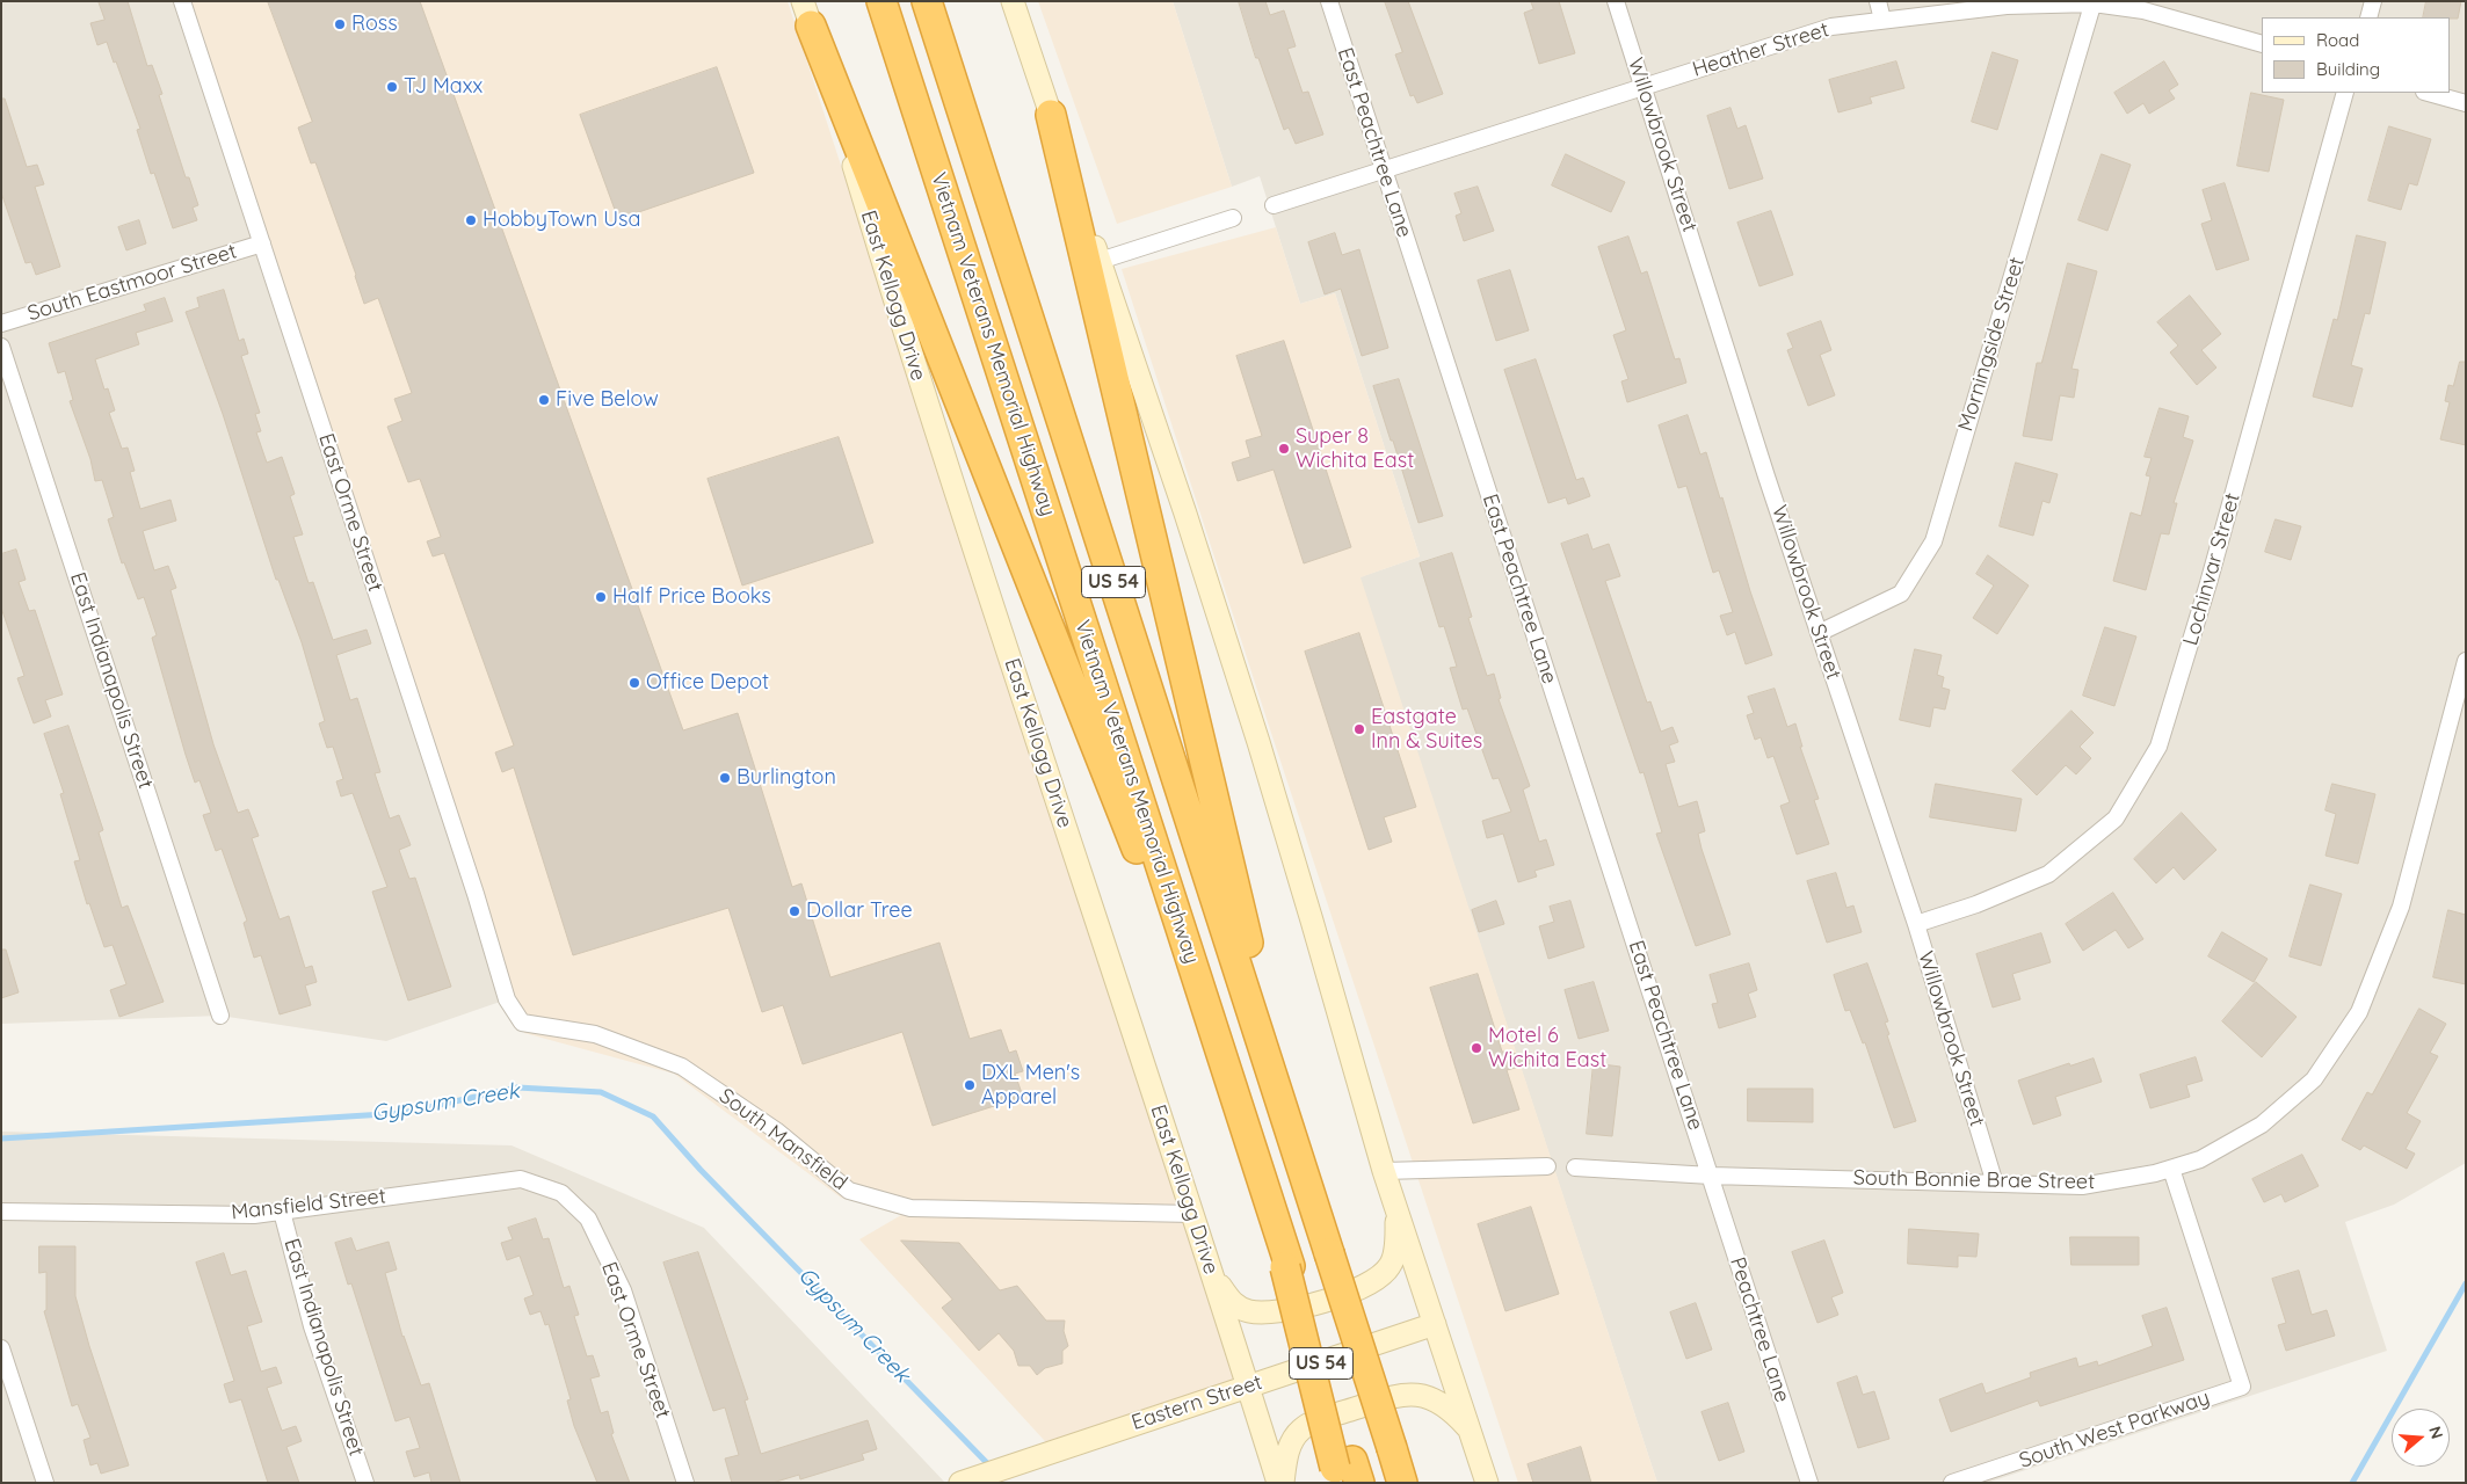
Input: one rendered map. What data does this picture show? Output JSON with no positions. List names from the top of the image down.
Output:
{
  "streets": {
    "highway": ["Vietnam Veterans Memorial Highway", "US 54"],
    "main road": ["East Kellogg Drive", "Eastern Street"],
    "street": [
      "Heather Street",
      "East Peachtree Lane",
      "Willowbrook Street",
      "South Eastmoor Street",
      "Morningside Street",
      "East Orme Street",
      "Lochinvar Street",
      "East Indianapolis Street",
      "South Mansfield",
      "South Bonnie Brae Street",
      "Mansfield Street",
      "Peachtree Lane",
      "South West Parkway"
    ]
  },
  "crossings": [
    ["Heather Street", "East Peachtree Lane"],
    ["Heather Street", "Willowbrook Street"],
    ["Heather Street", "Morningside Street"],
    ["East Peachtree Lane", "South Bonnie Brae Street"],
    ["East Peachtree Lane", "Peachtree Lane"],
    ["Willowbrook Street", "Morningside Street"],
    ["Willowbrook Street", "Lochinvar Street"],
    ["Willowbrook Street", "South Bonnie Brae Street"],
    ["South Eastmoor Street", "East Orme Street"],
    ["East Kellogg Drive", "South Mansfield"],
    ["East Kellogg Drive", "Eastern Street"],
    ["East Orme Street", "South Mansfield"],
    ["East Orme Street", "Mansfield Street"],
    ["East Indianapolis Street", "Mansfield Street"],
    ["South Bonnie Brae Street", "Peachtree Lane"],
    ["South Bonnie Brae Street", "South West Parkway"]
  ],
  "water": ["Gypsum Creek"],
  "places": [
    "Ross",
    "TJ Maxx",
    "HobbyTown Usa",
    "Five Below",
    "Super 8 Wichita East",
    "Half Price Books",
    "Office Depot",
    "Eastgate Inn & Suites",
    "Burlington",
    "Dollar Tree",
    "Motel 6 Wichita East",
    "DXL Men's Apparel"
  ],
  "legend": ["Road", "Building"],
  "north": "right"
}
